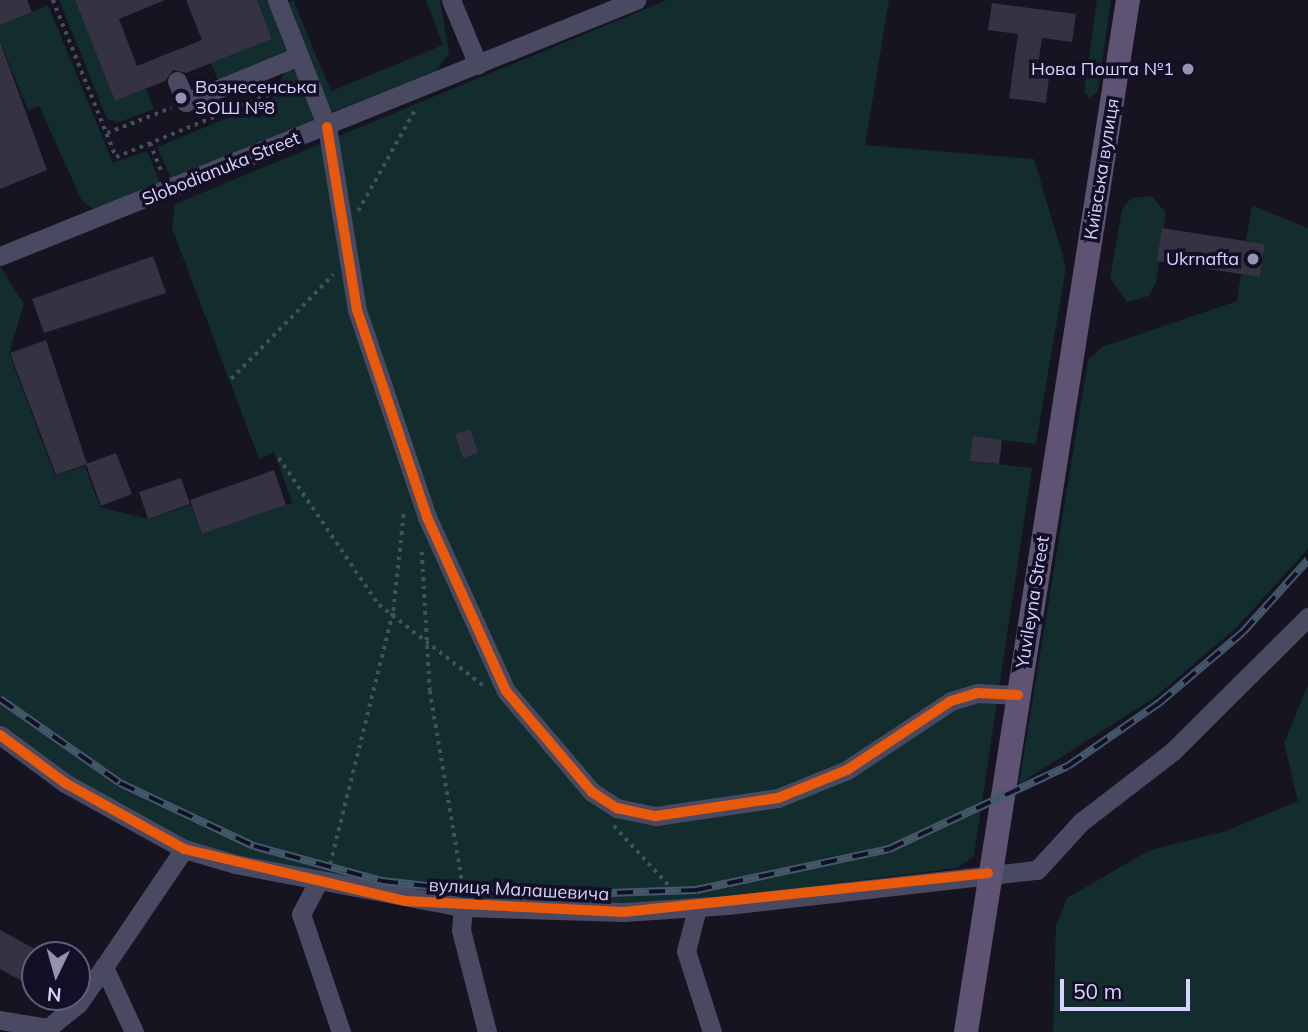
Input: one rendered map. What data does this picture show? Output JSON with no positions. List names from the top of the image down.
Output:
{
  "streets": {
    "main road": ["Київська вулиця", "Yuvileyna Street"],
    "street": ["Slobodianuka Street", "вулиця Малашевича"]
  },
  "crossings": [
    ["Київська вулиця", "Yuvileyna Street"],
    ["Yuvileyna Street", "вулиця Малашевича"]
  ],
  "places": ["Нова Пошта №1", "Вознесенська ЗОШ №8", "Ukrnafta"],
  "scale_bar": "50 m",
  "north": "bottom"
}
